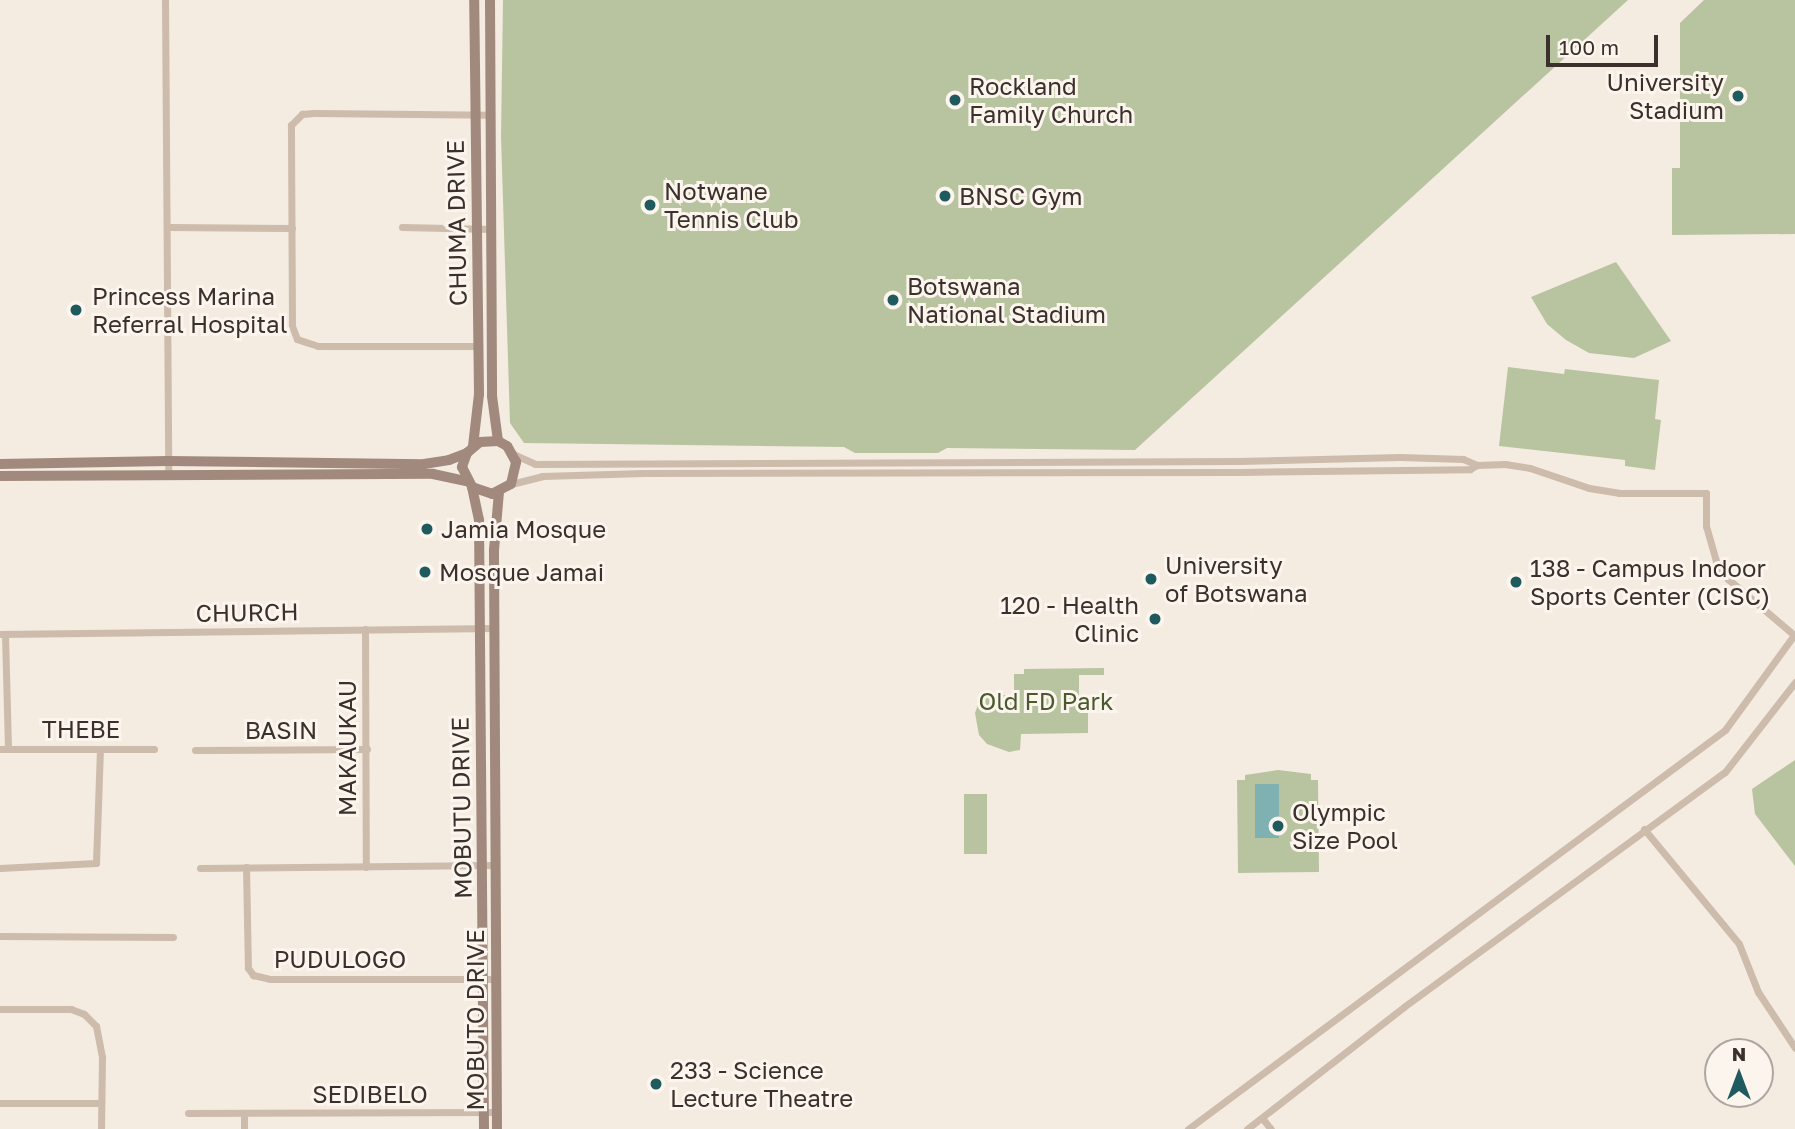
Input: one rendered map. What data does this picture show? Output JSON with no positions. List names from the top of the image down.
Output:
{
  "streets": {
    "main road": ["CHUMA DRIVE", "MOBUTU DRIVE", "MOBUTO DRIVE"],
    "street": [
      "CHURCH",
      "THEBE",
      "BASIN",
      "MAKAUKAU",
      "PUDULOGO",
      "SEDIBELO"
    ]
  },
  "crossings": [
    ["CHUMA DRIVE", "MOBUTU DRIVE"],
    ["CHUMA DRIVE", "MOBUTO DRIVE"],
    ["CHURCH", "THEBE"],
    ["CHURCH", "MAKAUKAU"],
    ["CHURCH", "MOBUTU DRIVE"],
    ["CHURCH", "MOBUTO DRIVE"],
    ["BASIN", "MAKAUKAU"],
    ["MOBUTU DRIVE", "PUDULOGO"],
    ["MOBUTU DRIVE", "MOBUTO DRIVE"],
    ["MOBUTU DRIVE", "SEDIBELO"],
    ["PUDULOGO", "MOBUTO DRIVE"],
    ["MOBUTO DRIVE", "SEDIBELO"]
  ],
  "parks": ["Old FD Park"],
  "places": [
    "University Stadium",
    "Rockland Family Church",
    "BNSC Gym",
    "Notwane Tennis Club",
    "Botswana National Stadium",
    "Princess Marina Referral Hospital",
    "Jamia Mosque",
    "Mosque Jamai",
    "University of Botswana",
    "138 - Campus Indoor Sports Center (CISC)",
    "120 - Health Clinic",
    "Olympic Size Pool",
    "233 - Science Lecture Theatre"
  ],
  "scale_bar": "100 m",
  "north": "top"
}
